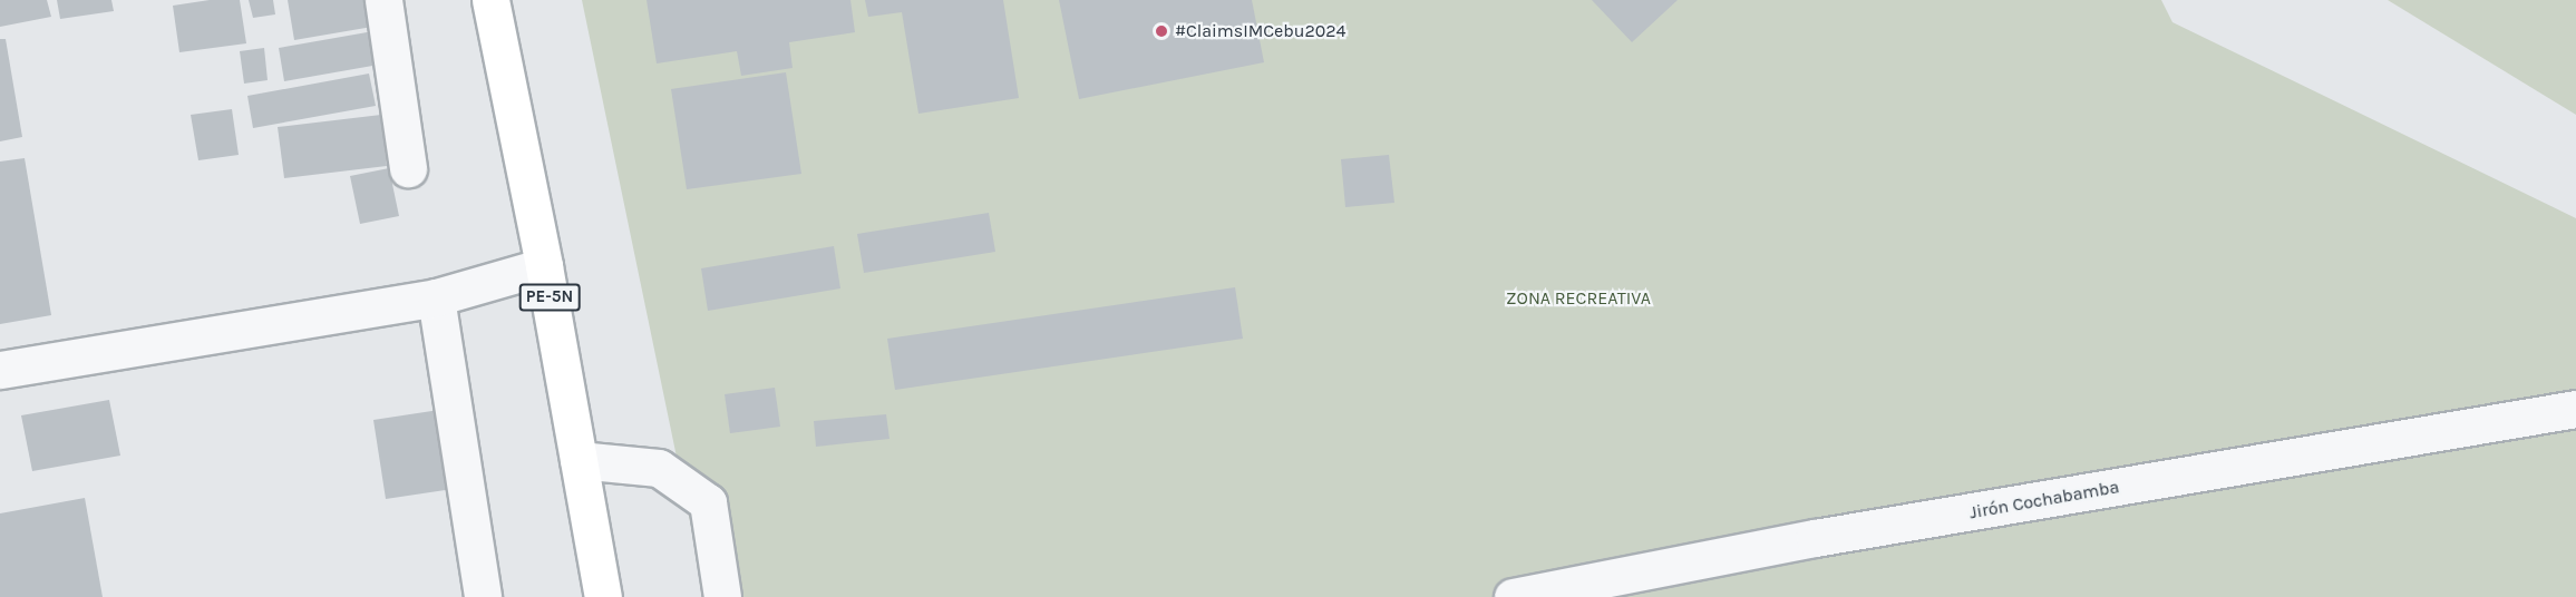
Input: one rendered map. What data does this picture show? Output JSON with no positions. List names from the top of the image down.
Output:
{
  "streets": {
    "highway": ["PE-5N"],
    "street": ["Jirón Cochabamba"]
  },
  "parks": ["ZONA RECREATIVA"],
  "places": ["#ClaimsIMCebu2024"]
}
